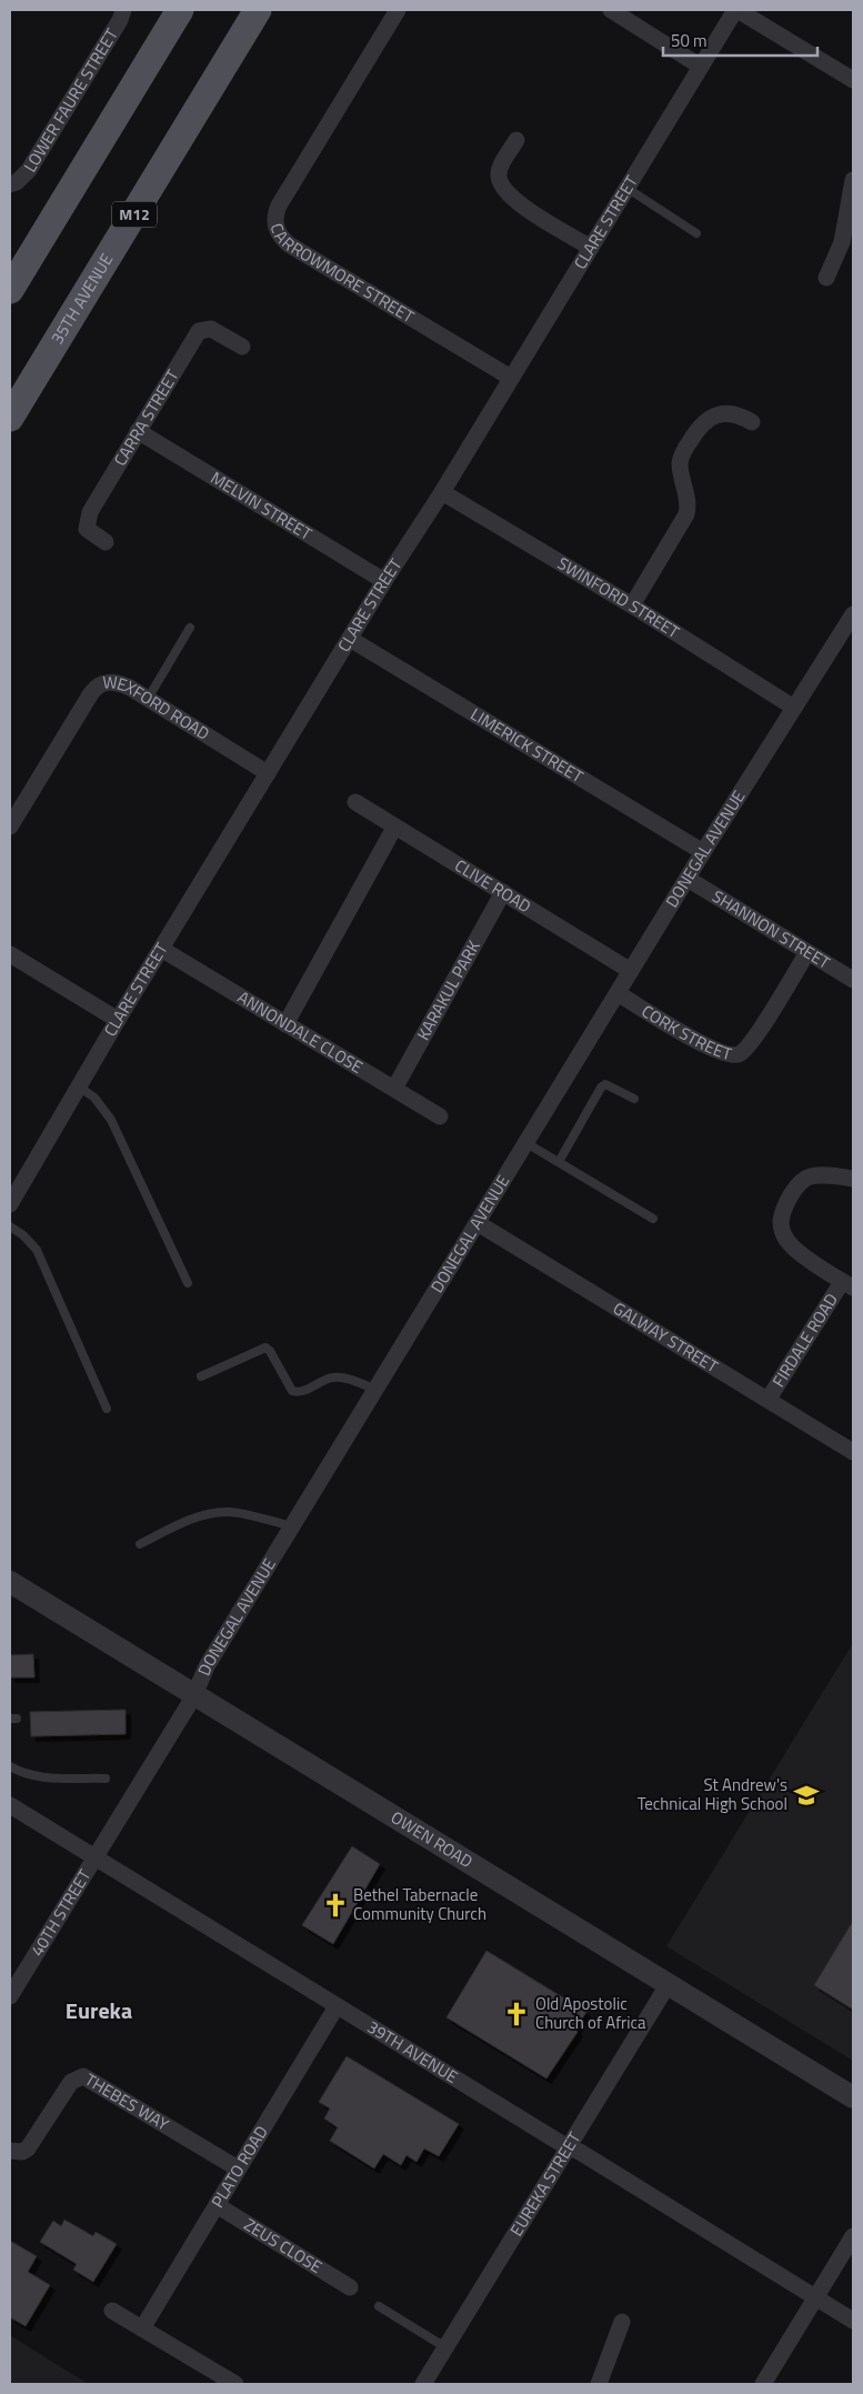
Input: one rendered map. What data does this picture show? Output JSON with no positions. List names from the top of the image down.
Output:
{
  "streets": {
    "main road": ["M12", "35TH AVENUE"],
    "street": [
      "LOWER FAURE STREET",
      "CLARE STREET",
      "CARROWMORE STREET",
      "CARRA STREET",
      "MELVIN STREET",
      "SWINFORD STREET",
      "WEXFORD ROAD",
      "LIMERICK STREET",
      "DONEGAL AVENUE",
      "CLIVE ROAD",
      "SHANNON STREET",
      "KARAKUL PARK",
      "CORK STREET",
      "ANNONDALE CLOSE",
      "GALWAY STREET",
      "FIRDALE ROAD",
      "OWEN ROAD",
      "40TH STREET",
      "39TH AVENUE",
      "THEBES WAY",
      "PLATO ROAD",
      "EUREKA STREET",
      "ZEUS CLOSE"
    ]
  },
  "crossings": [
    ["CLARE STREET", "CARROWMORE STREET"],
    ["CLARE STREET", "MELVIN STREET"],
    ["CLARE STREET", "SWINFORD STREET"],
    ["CLARE STREET", "WEXFORD ROAD"],
    ["CLARE STREET", "LIMERICK STREET"],
    ["CLARE STREET", "ANNONDALE CLOSE"],
    ["CARRA STREET", "MELVIN STREET"],
    ["SWINFORD STREET", "DONEGAL AVENUE"],
    ["LIMERICK STREET", "DONEGAL AVENUE"],
    ["DONEGAL AVENUE", "CLIVE ROAD"],
    ["DONEGAL AVENUE", "SHANNON STREET"],
    ["DONEGAL AVENUE", "CORK STREET"],
    ["DONEGAL AVENUE", "GALWAY STREET"],
    ["DONEGAL AVENUE", "OWEN ROAD"],
    ["DONEGAL AVENUE", "40TH STREET"],
    ["DONEGAL AVENUE", "39TH AVENUE"],
    ["CLIVE ROAD", "KARAKUL PARK"],
    ["SHANNON STREET", "CORK STREET"],
    ["KARAKUL PARK", "ANNONDALE CLOSE"],
    ["GALWAY STREET", "FIRDALE ROAD"],
    ["OWEN ROAD", "EUREKA STREET"],
    ["40TH STREET", "39TH AVENUE"],
    ["39TH AVENUE", "PLATO ROAD"],
    ["39TH AVENUE", "EUREKA STREET"],
    ["THEBES WAY", "PLATO ROAD"],
    ["PLATO ROAD", "ZEUS CLOSE"]
  ],
  "districts": ["Eureka"],
  "places": {
    "school or university": ["St Andrew's Technical High School"],
    "church": ["Bethel Tabernacle Community Church", "Old Apostolic Church of Africa"]
  },
  "scale_bar": "50 m"
}
